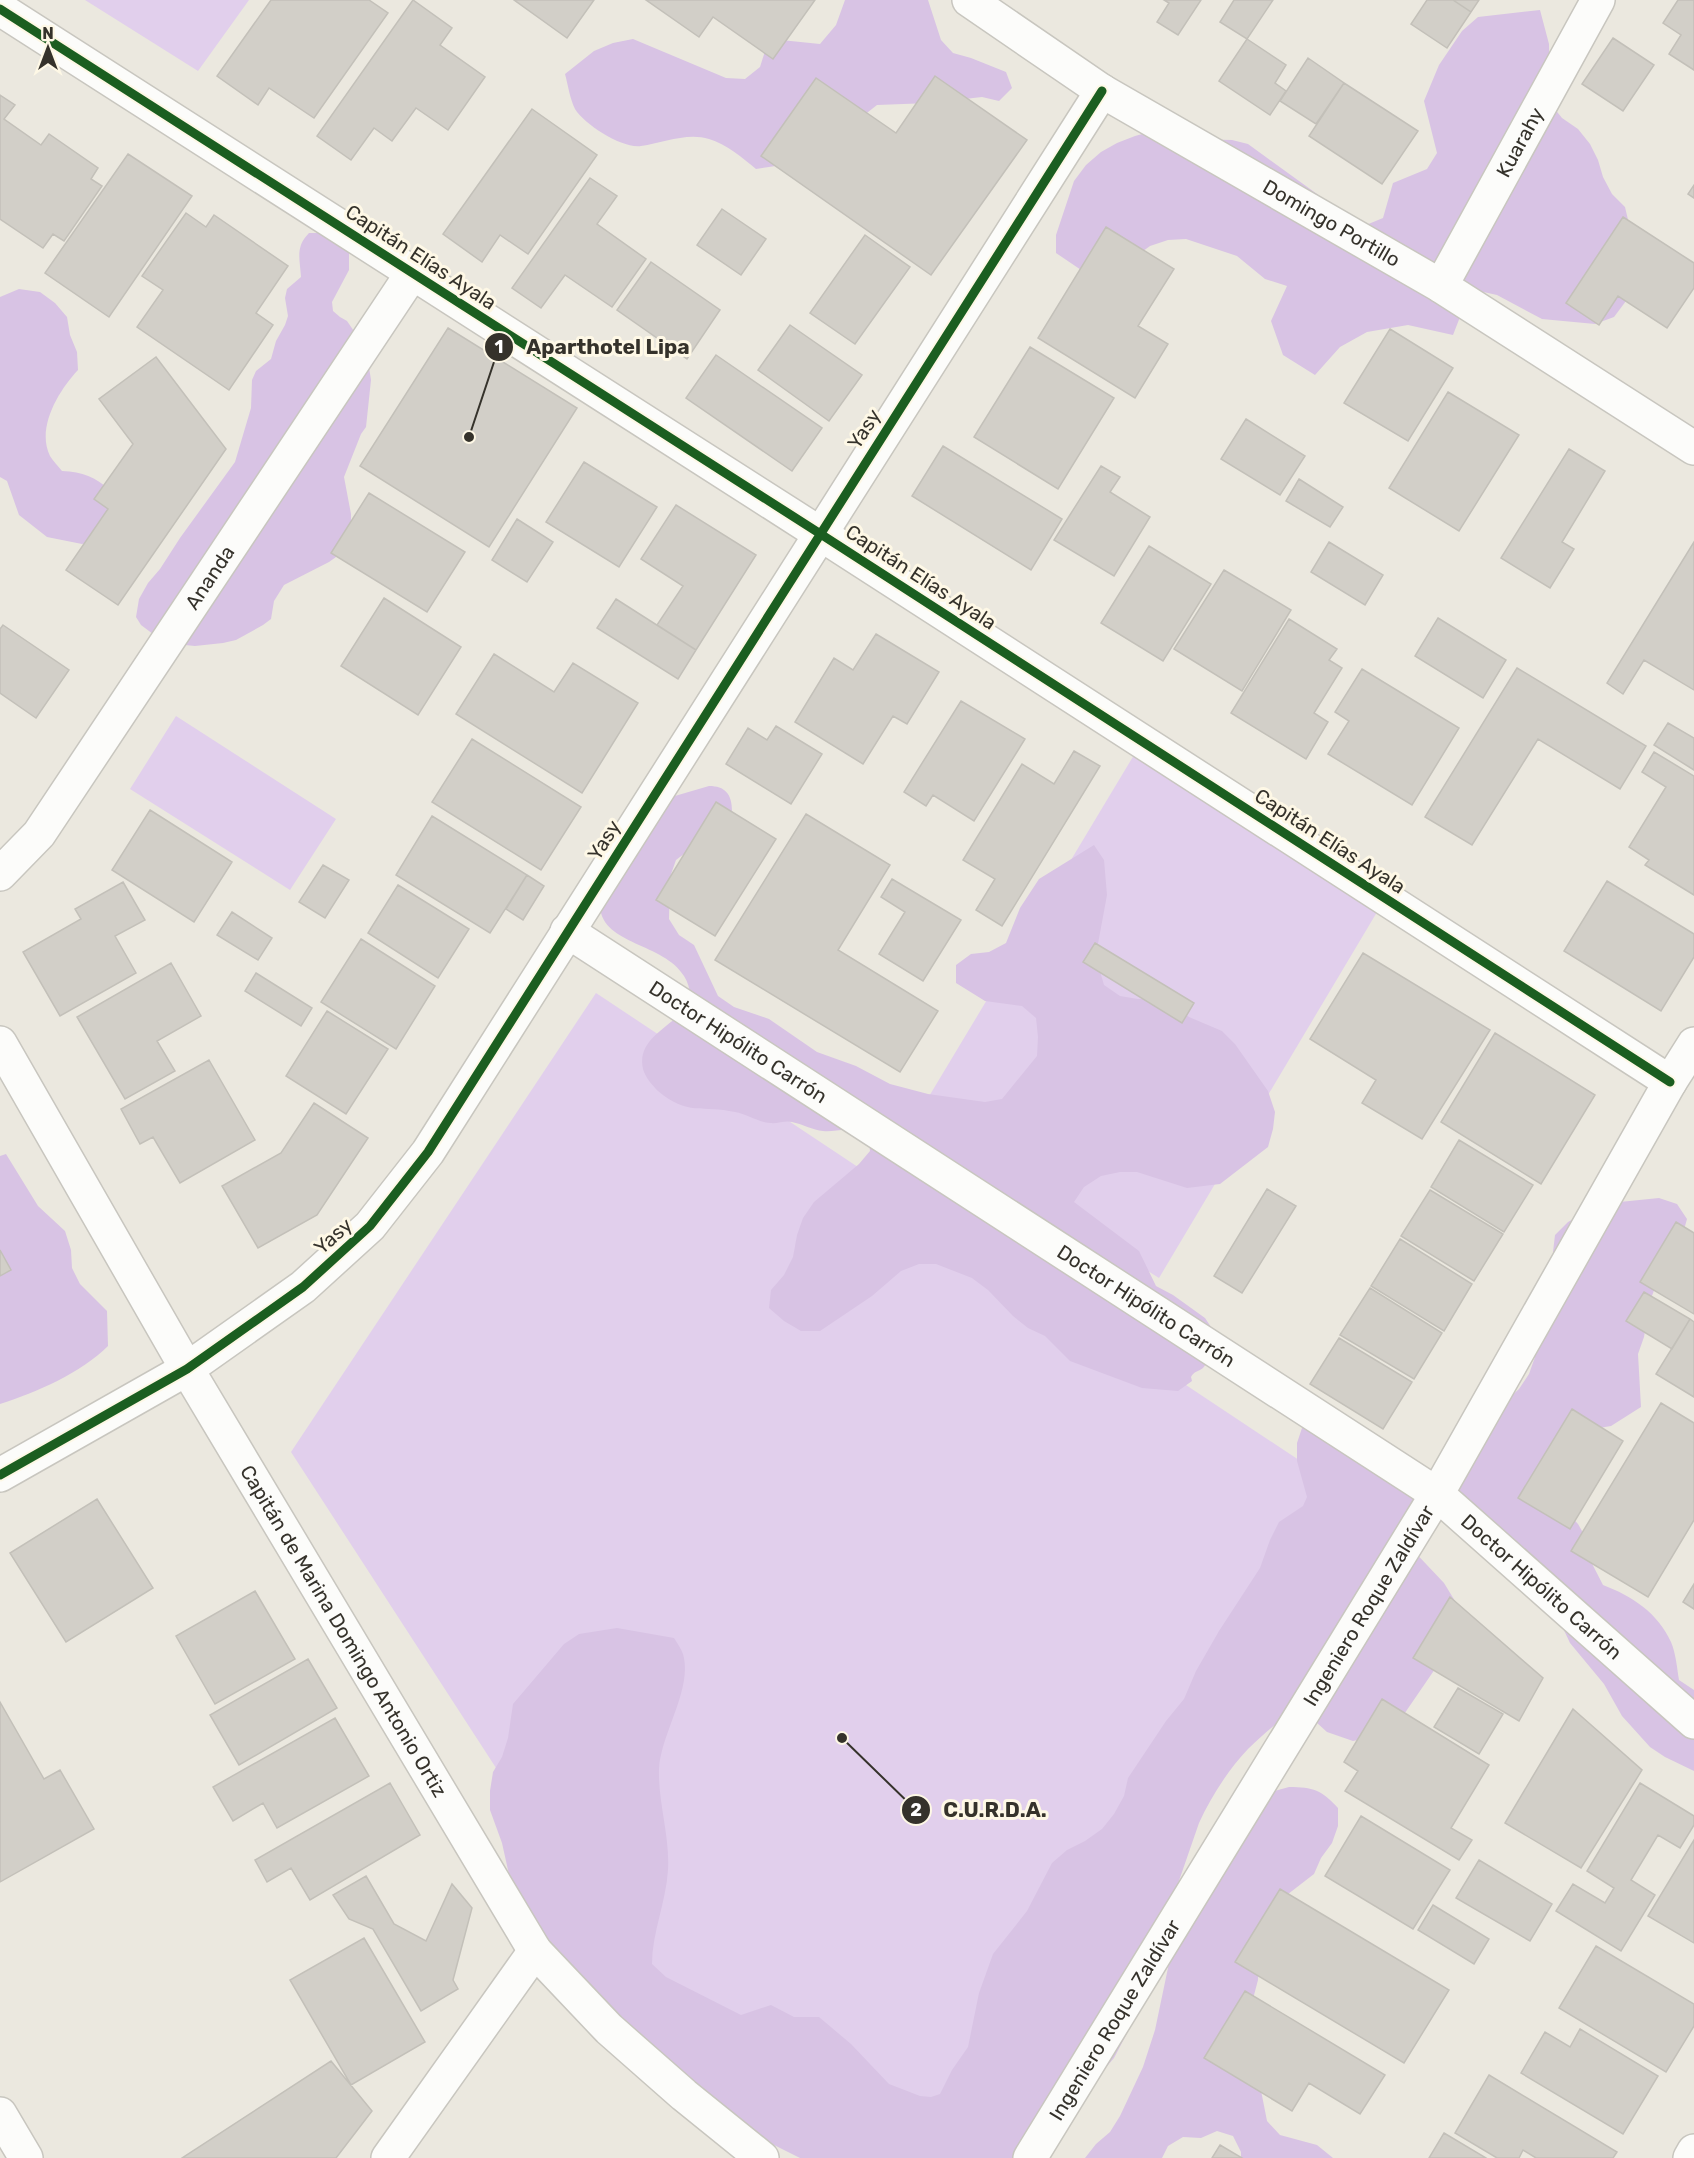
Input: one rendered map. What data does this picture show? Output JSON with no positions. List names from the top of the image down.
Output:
{
  "streets": {
    "street": [
      "Kuarahy",
      "Domingo Portillo",
      "Capitán Elías Ayala",
      "Yasy",
      "Ananda",
      "Doctor Hipólito Carrón",
      "Ingeniero Roque Zaldívar",
      "Capitán de Marina Domingo Antonio Ortiz"
    ]
  },
  "crossings": [
    ["Kuarahy", "Domingo Portillo"],
    ["Domingo Portillo", "Yasy"],
    ["Capitán Elías Ayala", "Yasy"],
    ["Capitán Elías Ayala", "Ananda"],
    ["Capitán Elías Ayala", "Ingeniero Roque Zaldívar"],
    ["Yasy", "Doctor Hipólito Carrón"],
    ["Yasy", "Capitán de Marina Domingo Antonio Ortiz"],
    ["Doctor Hipólito Carrón", "Ingeniero Roque Zaldívar"]
  ],
  "places": ["Aparthotel Lipa", "C.U.R.D.A."],
  "north": "top"
}
